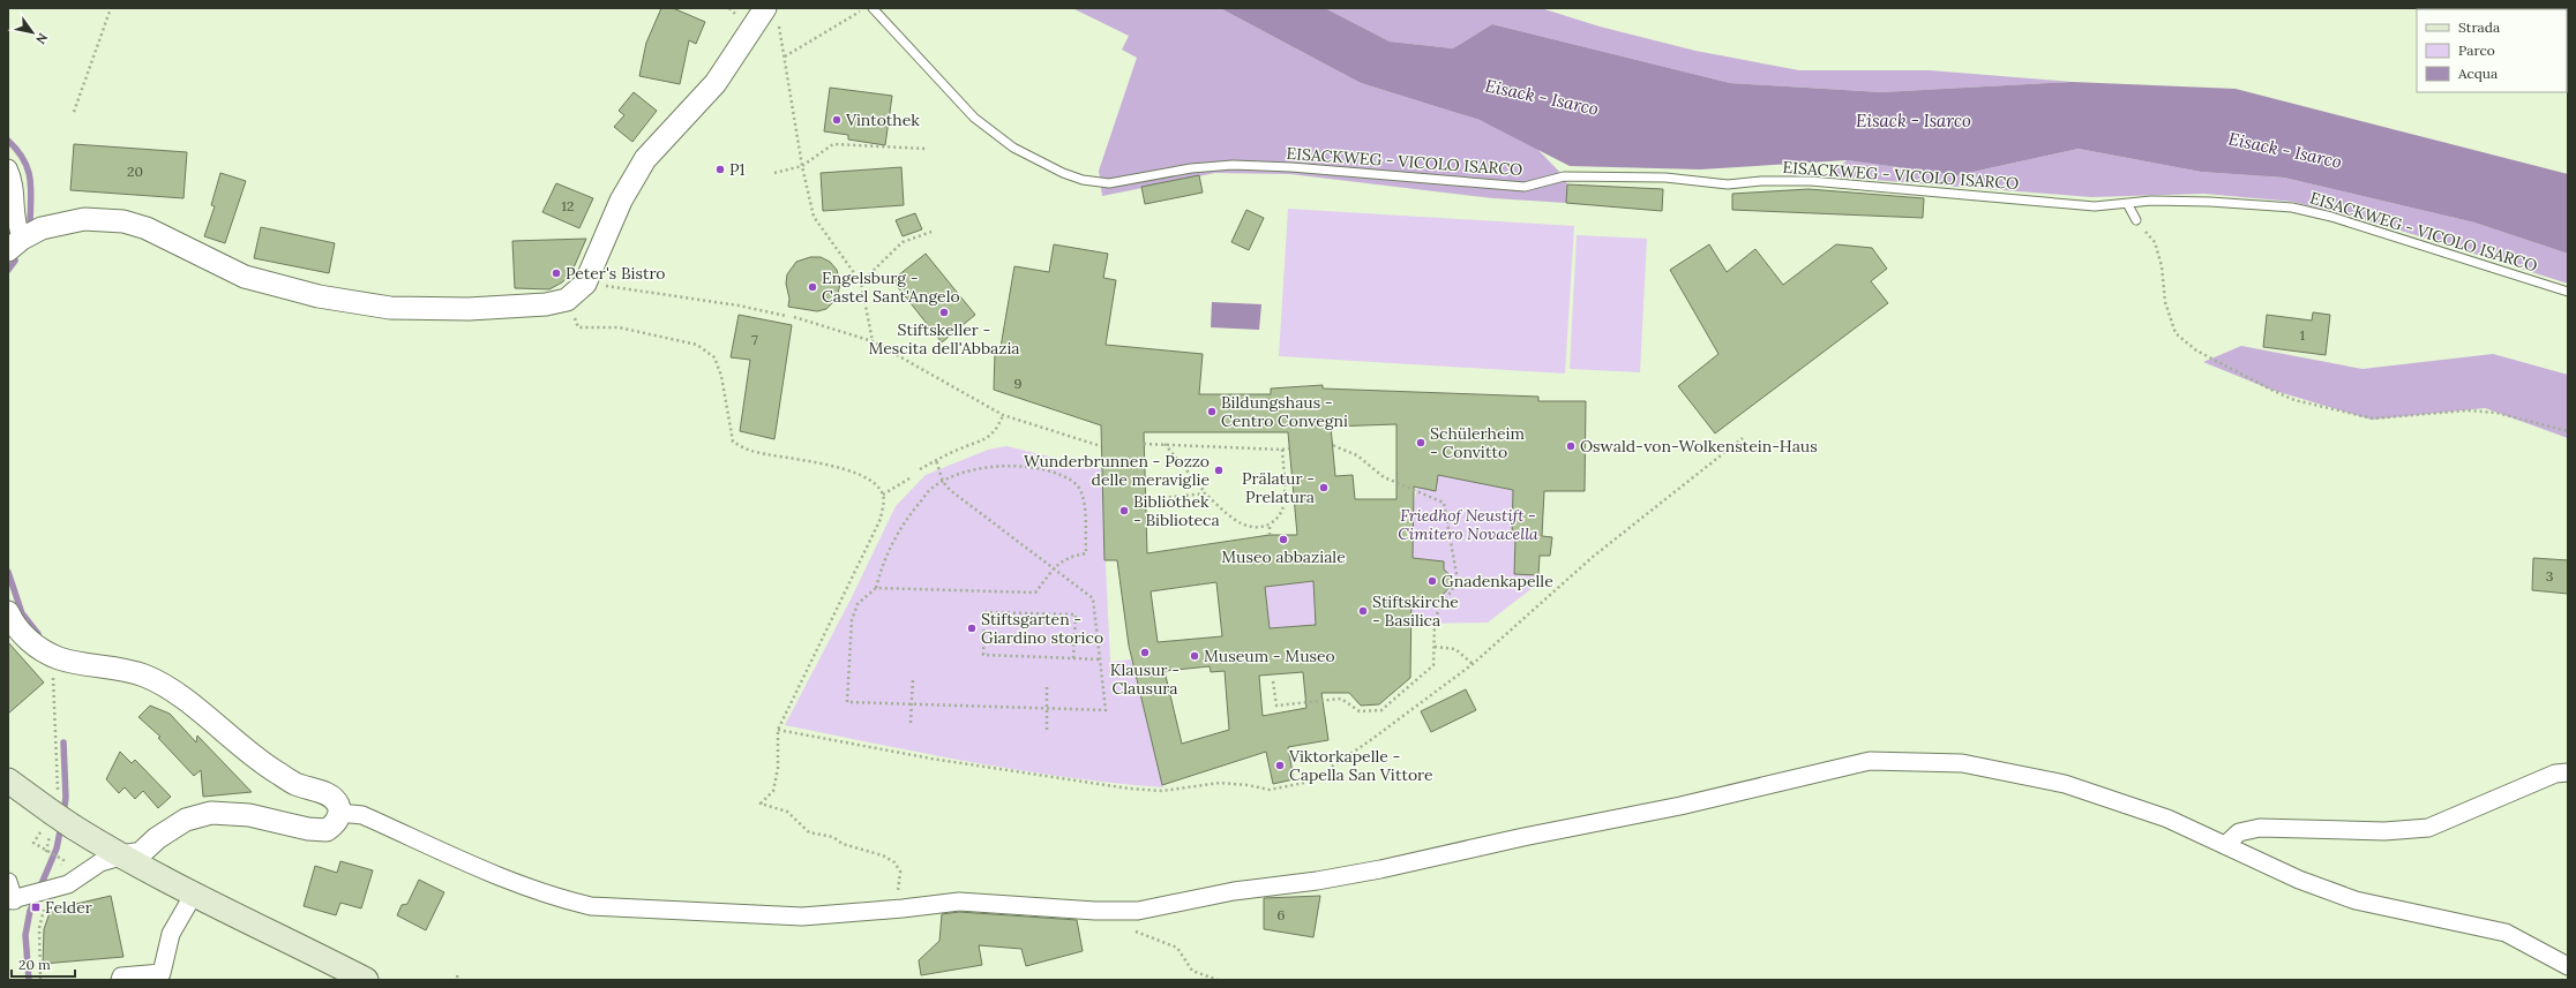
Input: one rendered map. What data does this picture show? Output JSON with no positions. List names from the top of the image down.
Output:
{
  "streets": {
    "lane": ["EISACKWEG - VICOLO ISARCO"]
  },
  "water": ["Eisack - Isarco"],
  "parks": ["Friedhof Neustift - Cimitero Novacella"],
  "places": {
    "other": [
      "Vintothek",
      "P1",
      "Peter's Bistro",
      "Engelsburg - Castel Sant'Angelo",
      "Stiftskeller - Mescita dell'Abbazia",
      "Bildungshaus - Centro Convegni",
      "Schülerheim - Convitto",
      "Oswald-von-Wolkenstein-Haus",
      "Wunderbrunnen - Pozzo delle meraviglie",
      "Prälatur - Prelatura",
      "Bibliothek - Biblioteca",
      "Museo abbaziale",
      "Gnadenkapelle",
      "Stiftskirche - Basilica",
      "Stiftsgarten - Giardino storico",
      "Klausur - Clausura",
      "Museum - Museo",
      "Viktorkapelle - Capella San Vittore"
    ],
    "transit": ["Felder"]
  },
  "house_numbers": [
    "20",
    "12",
    "1",
    "7",
    "9",
    "3",
    "6"
  ],
  "legend": ["Strada", "Parco", "Acqua"],
  "scale_bar": "20 m",
  "north": "bottom right"
}
